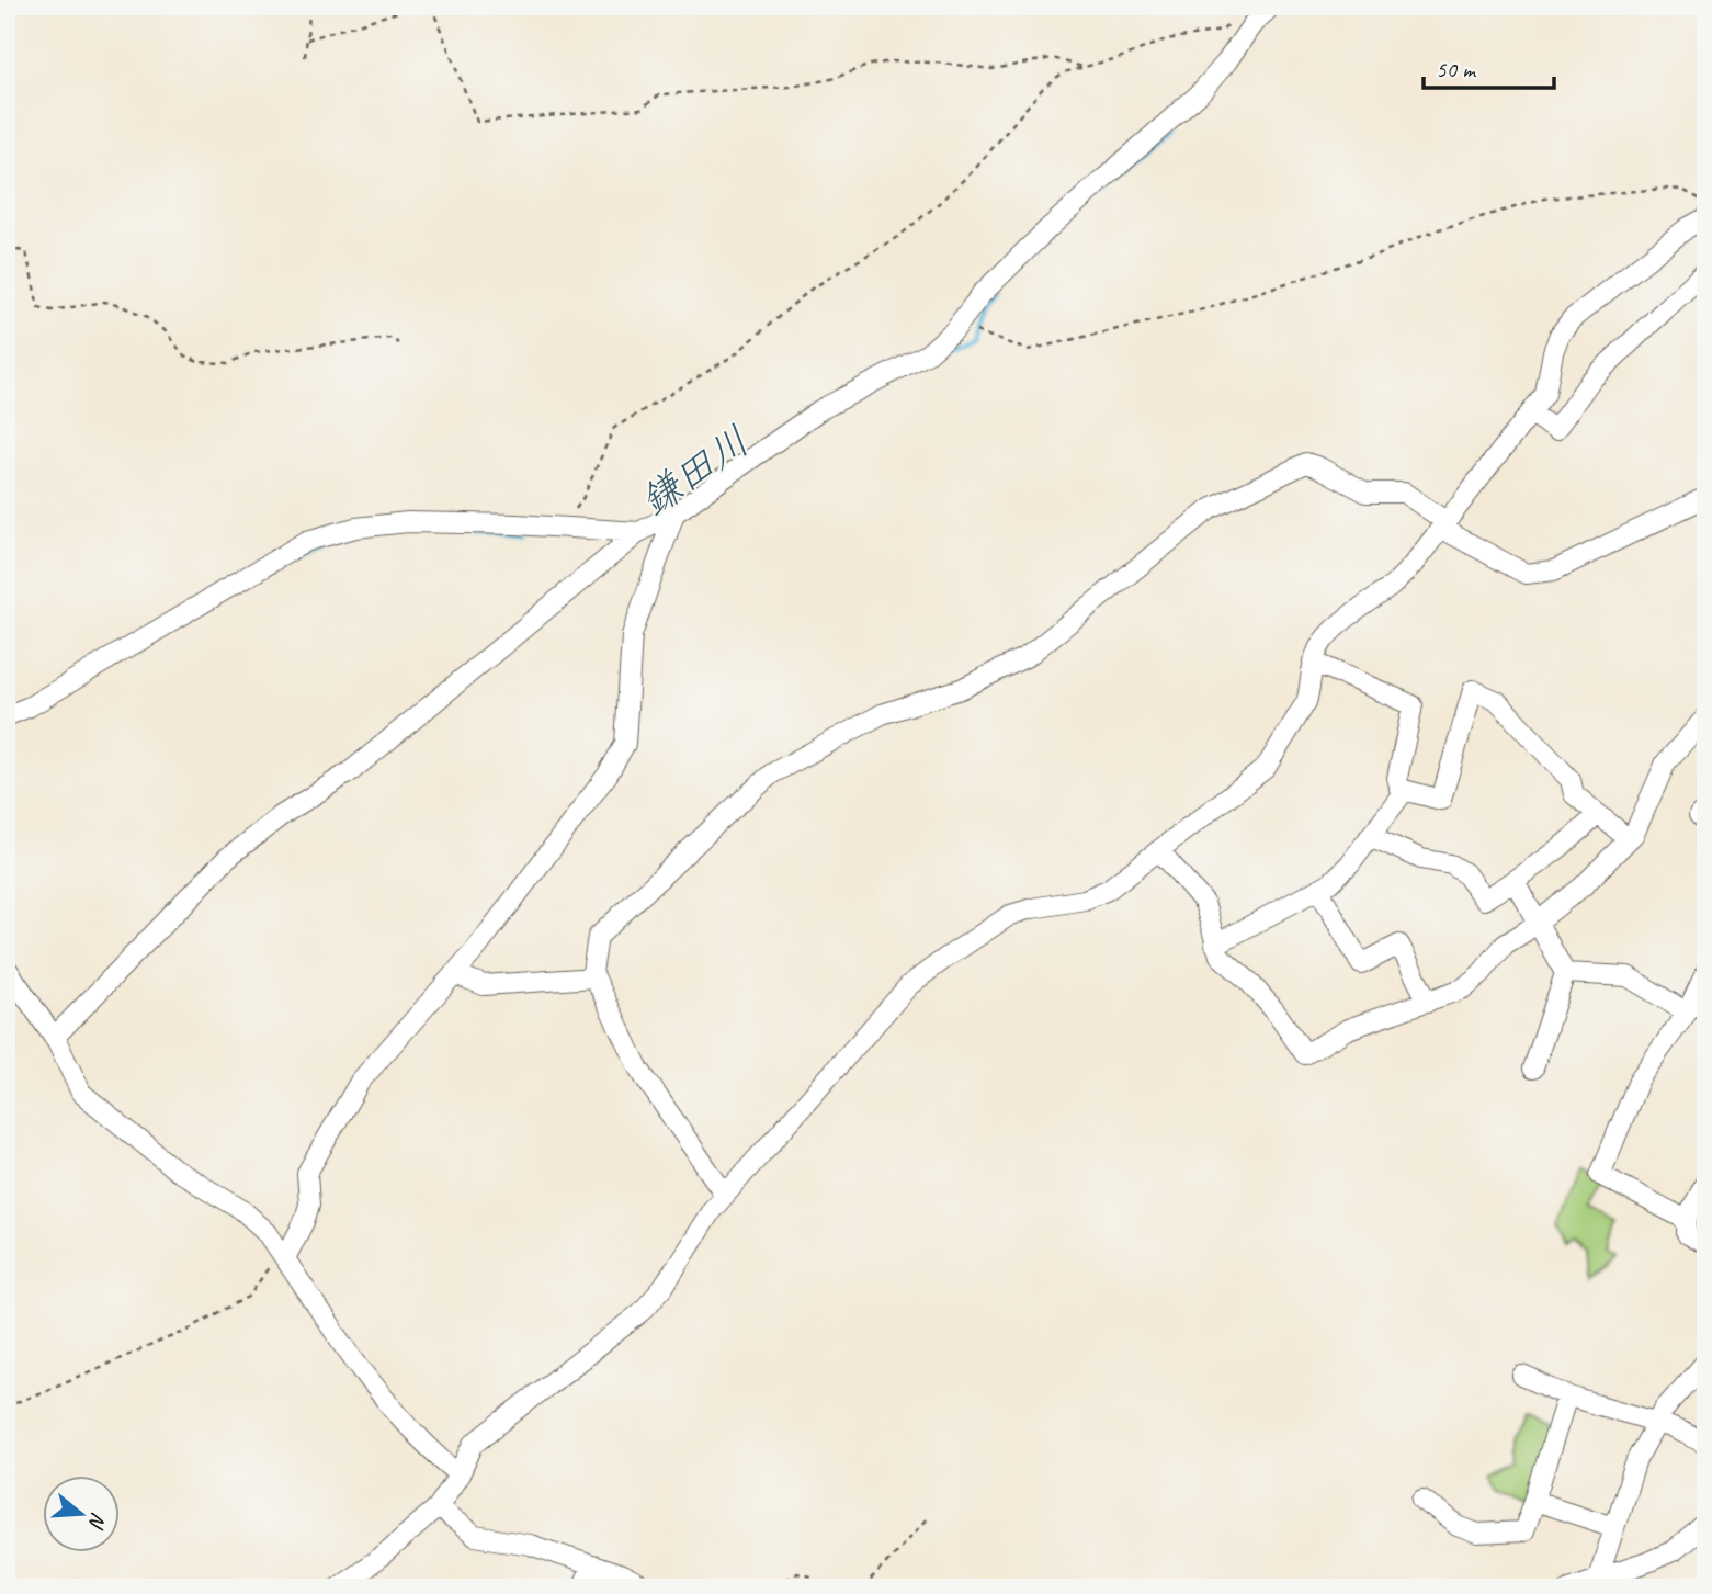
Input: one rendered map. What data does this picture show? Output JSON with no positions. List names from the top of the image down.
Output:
{
  "water": ["鎌田川"],
  "scale_bar": "50 m",
  "north": "right"
}
